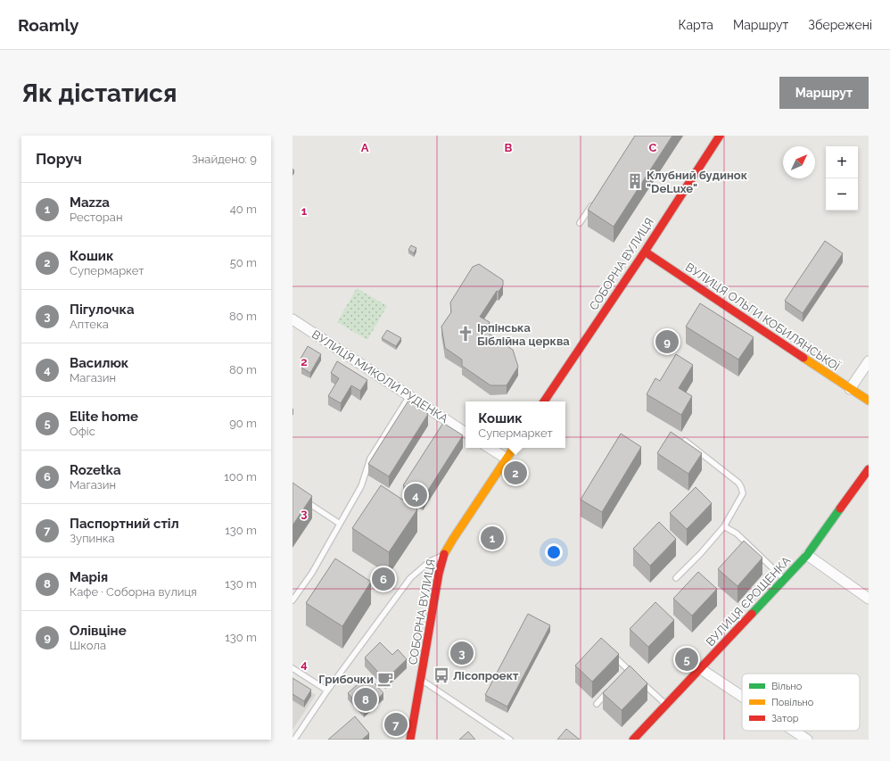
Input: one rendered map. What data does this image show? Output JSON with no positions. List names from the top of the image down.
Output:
{
  "streets": {
    "main road": ["СОБОРНА ВУЛИЦЯ", "ВУЛИЦЯ ОЛЬГИ КОБИЛЯНСЬКОЇ", "ВУЛИЦЯ ЄРОЩЕНКА"],
    "street": ["ВУЛИЦЯ МИКОЛИ РУДЕНКА"]
  },
  "crossings": [
    ["СОБОРНА ВУЛИЦЯ", "ВУЛИЦЯ ОЛЬГИ КОБИЛЯНСЬКОЇ"]
  ],
  "places": {
    "building": ["Клубний будинок \"DeLuxe\""],
    "church": ["Ірпінська Біблійна церква"],
    "bus stop": ["Лісопроект"],
    "cafe": ["Грибочки"]
  },
  "legend": ["Вільно", "Повільно", "Затор"],
  "north": "top right",
  "page": {
    "header": "Roamly",
    "nav": ["Карта", "Маршрут", "Збережені"],
    "buttons": "Маршрут",
    "title": "Як дістатися",
    "heading": ["Поруч", "Знайдено: 9"],
    "map_buttons": ["+", "−"],
    "list": [
      {
        "mark": "1",
        "name": "Mazza",
        "note": "Ресторан",
        "value": "40 m"
      },
      {
        "mark": "2",
        "name": "Кошик",
        "note": "Супермаркет",
        "value": "50 m"
      },
      {
        "mark": "3",
        "name": "Пігулочка",
        "note": "Аптека",
        "value": "80 m"
      },
      {
        "mark": "4",
        "name": "Василюк",
        "note": "Магазин",
        "value": "80 m"
      },
      {
        "mark": "5",
        "name": "Elite home",
        "note": "Офіс",
        "value": "90 m"
      },
      {
        "mark": "6",
        "name": "Rozetka",
        "note": "Магазин",
        "value": "100 m"
      },
      {
        "mark": "7",
        "name": "Паспортний стіл",
        "note": "Зупинка",
        "value": "130 m"
      },
      {
        "mark": "8",
        "name": "Марія",
        "note": "Кафе · Соборна вулиця",
        "value": "130 m"
      },
      {
        "mark": "9",
        "name": "Олівціне",
        "note": "Школа",
        "value": "130 m"
      }
    ],
    "pins": [
      "9",
      "2",
      "4",
      "1",
      "6",
      "3",
      "5",
      "8",
      "7"
    ],
    "popup": ["Кошик", "Супермаркет"]
  },
  "grid": {
    "columns": ["A", "B", "C"],
    "rows": [
      "1",
      "2",
      "3",
      "4"
    ]
  }
}
